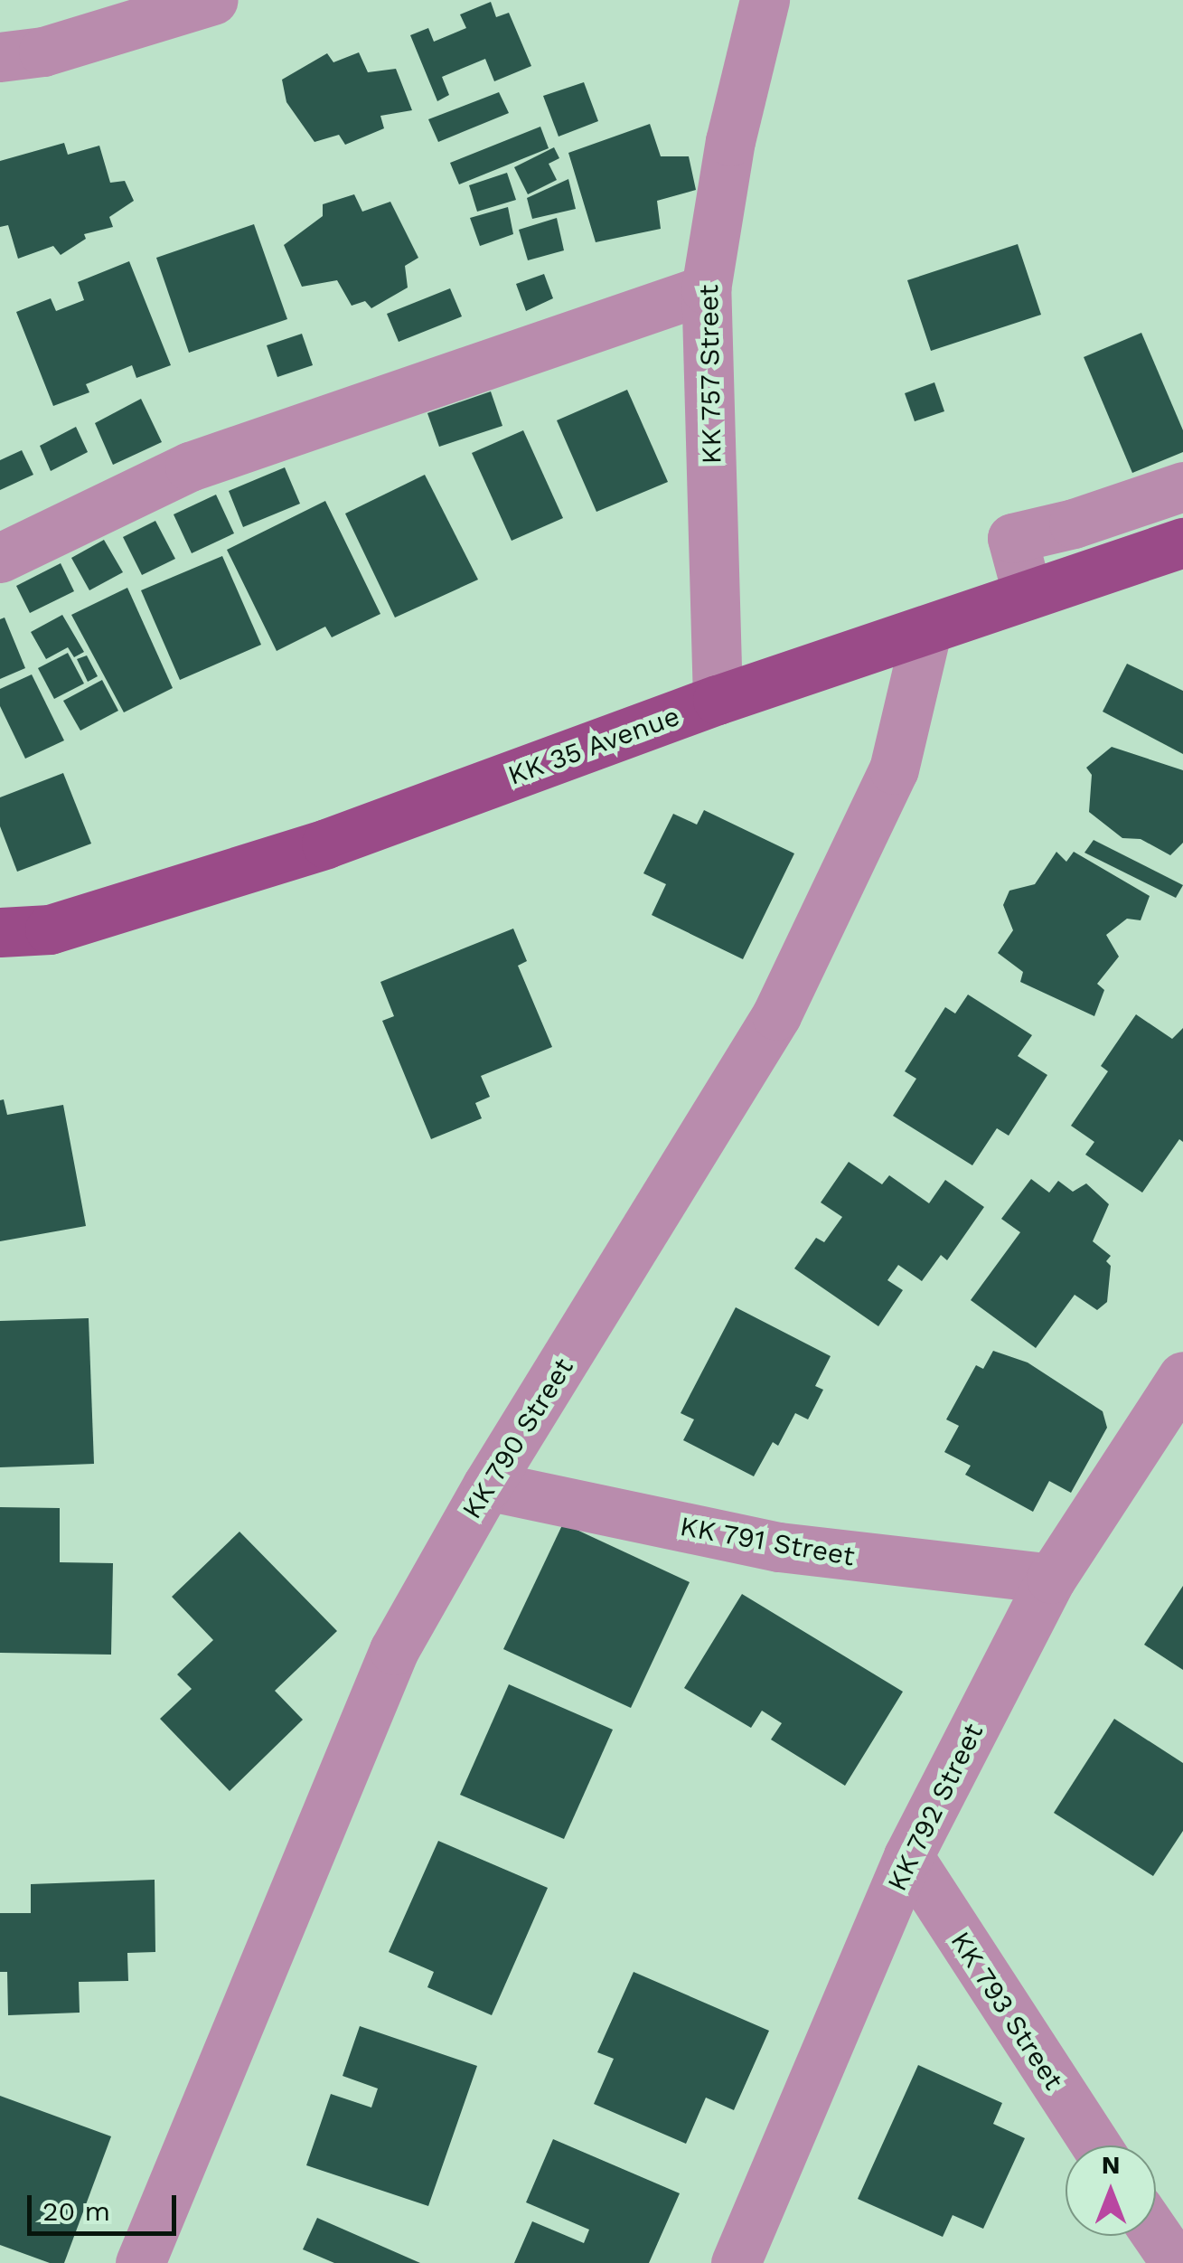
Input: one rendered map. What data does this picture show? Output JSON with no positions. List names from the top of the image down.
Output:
{
  "streets": {
    "main road": ["KK 35 Avenue"],
    "street": [
      "KK 757 Street",
      "KK 790 Street",
      "KK 791 Street",
      "KK 792 Street",
      "KK 793 Street"
    ]
  },
  "crossings": [
    ["KK 757 Street", "KK 35 Avenue"],
    ["KK 35 Avenue", "KK 790 Street"],
    ["KK 790 Street", "KK 791 Street"],
    ["KK 791 Street", "KK 792 Street"],
    ["KK 792 Street", "KK 793 Street"]
  ],
  "scale_bar": "20 m",
  "north": "top"
}
